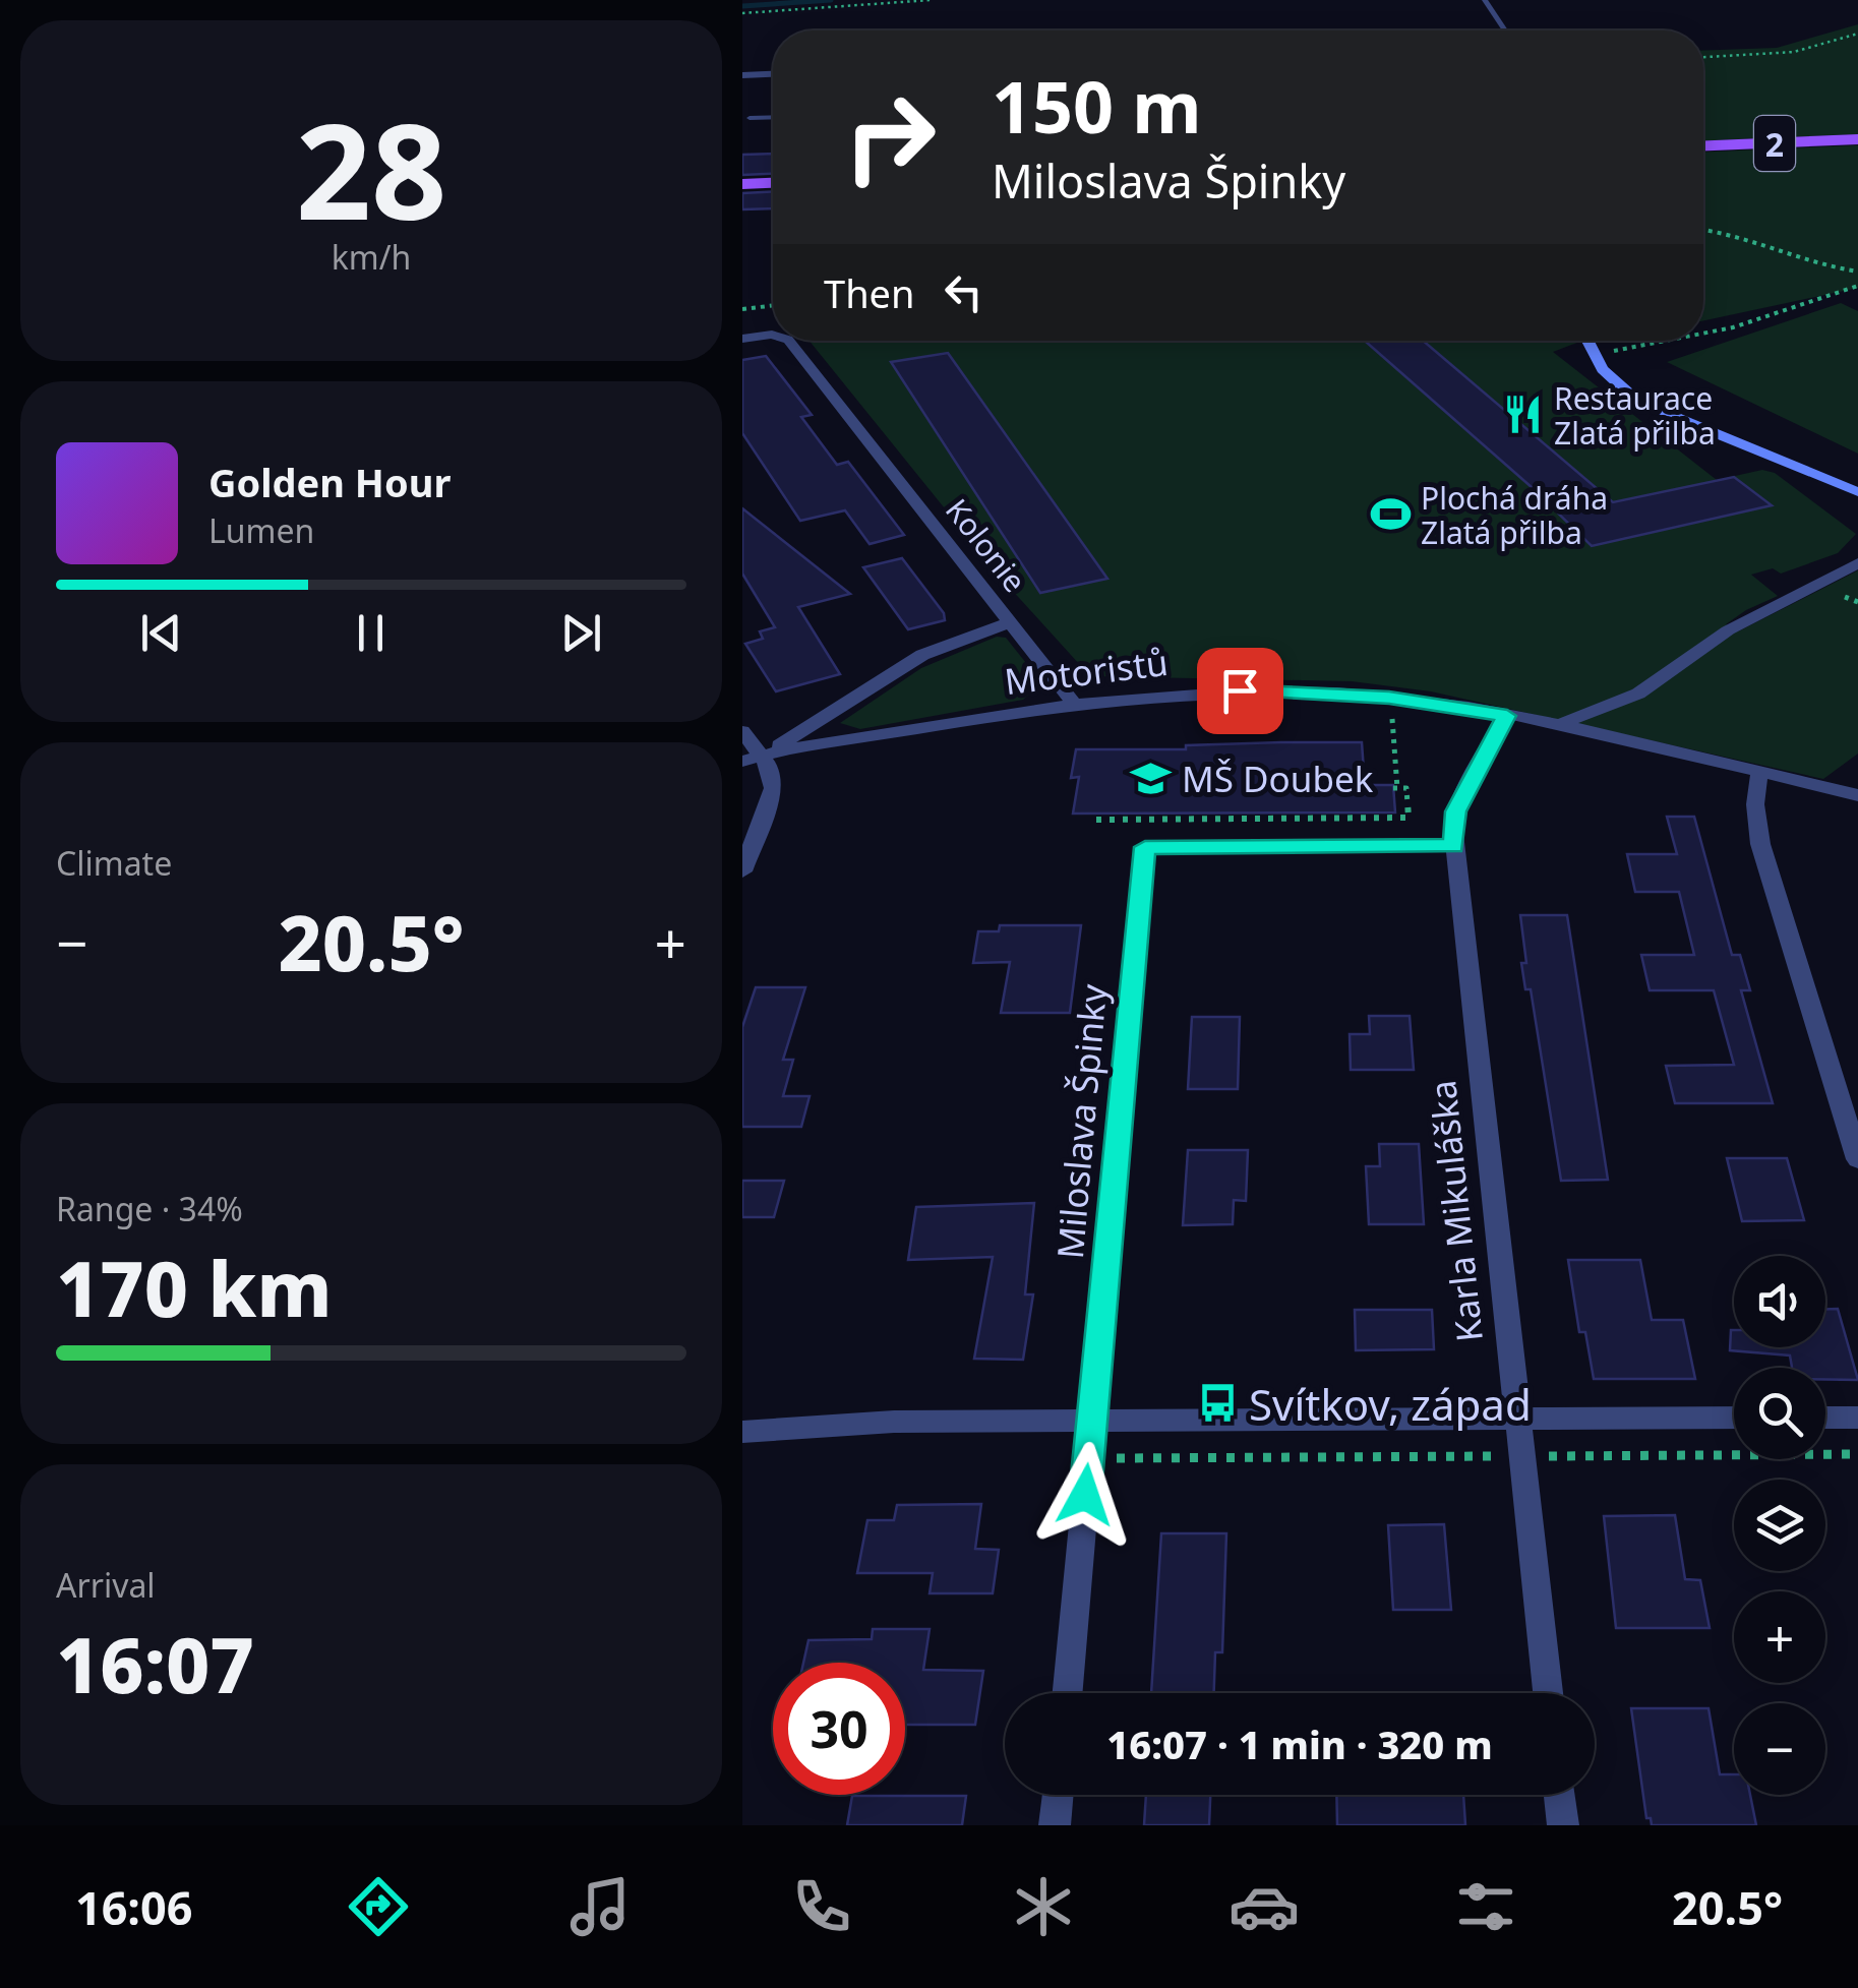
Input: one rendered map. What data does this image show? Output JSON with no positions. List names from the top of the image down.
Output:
{
  "streets": {
    "main road": ["2"],
    "street": [
      "Kolonie",
      "Motoristů",
      "Miloslava Špinky",
      "Karla Mikuláška"
    ]
  },
  "crossings": [
    ["Kolonie", "Motoristů"],
    ["Motoristů", "Karla Mikuláška"],
    ["Miloslava Špinky", "Karla Mikuláška"]
  ],
  "places": {
    "restaurant": ["Restaurace Zlatá přilba"],
    "sports": ["Plochá dráha Zlatá přilba"],
    "school or university": ["MŠ Doubek"],
    "bus stop": ["Svítkov, západ"]
  },
  "page": {
    "tile": [
      ["28", "km/h"],
      "Climate",
      ["Range · 34%", "170 km"],
      ["Arrival", "16:07"]
    ],
    "turn": ["150 m", "Miloslava Špinky"],
    "then": "Then",
    "song": ["Golden Hour", "Lumen"],
    "heat": ["−", "20.5°", "+"],
    "map_buttons": ["+", "−"],
    "limit": "30",
    "trip": "16:07 · 1 min · 320 m",
    "tabs": ["16:06", "20.5°"]
  }
}
